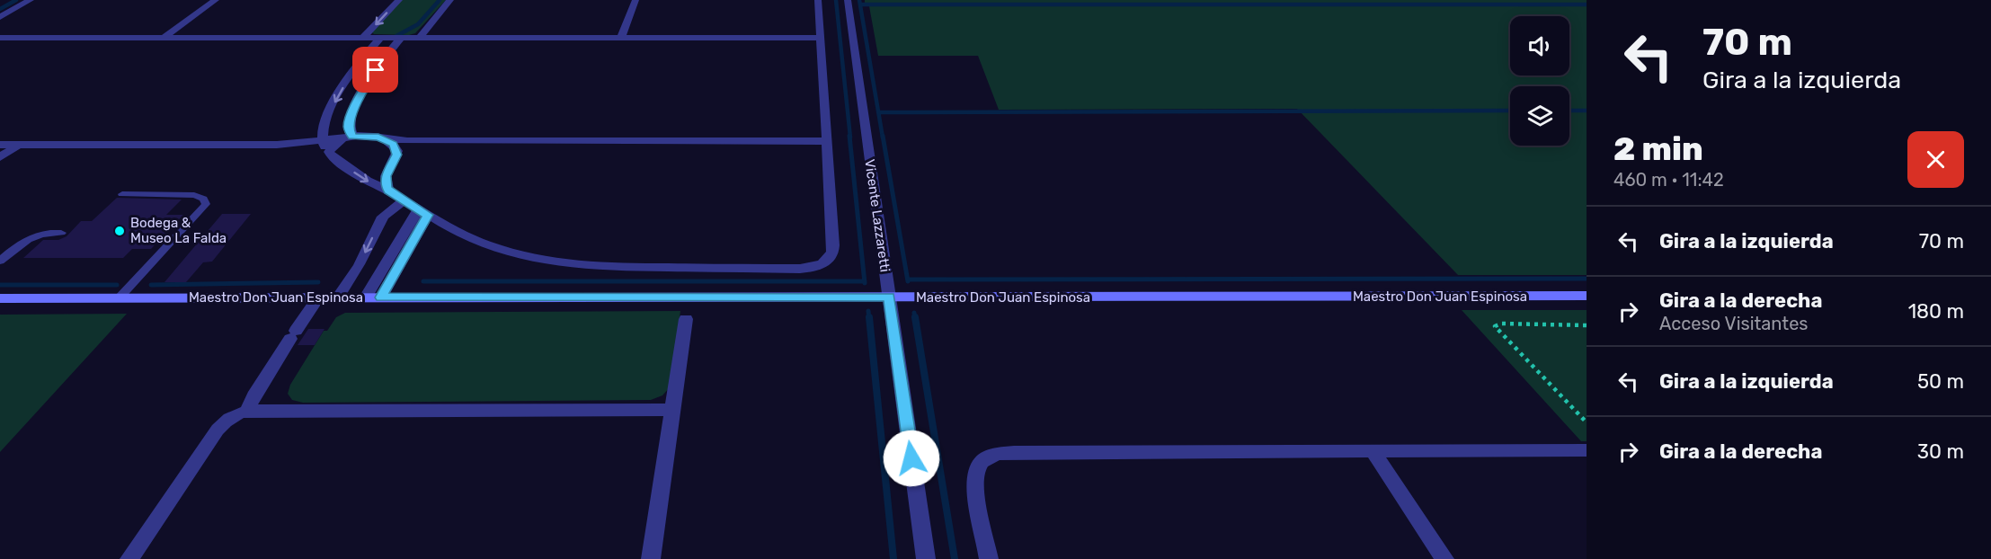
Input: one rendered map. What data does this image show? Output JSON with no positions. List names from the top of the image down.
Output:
{
  "streets": {
    "main road": ["Maestro Don Juan Espinosa"],
    "street": ["Vicente Lazzaretti"]
  },
  "crossings": [
    ["Vicente Lazzaretti", "Maestro Don Juan Espinosa"]
  ],
  "places": ["Bodega & Museo La Falda"],
  "page": {
    "turn": ["70 m", "Gira a la izquierda"],
    "heading": ["2 min", "460 m · 11:42"],
    "list": [
      {
        "name": "Gira a la izquierda",
        "value": "70 m"
      },
      {
        "name": "Gira a la derecha",
        "note": "Acceso Visitantes",
        "value": "180 m"
      },
      {
        "name": "Gira a la izquierda",
        "value": "50 m"
      },
      {
        "name": "Gira a la derecha",
        "value": "30 m"
      }
    ]
  }
}
